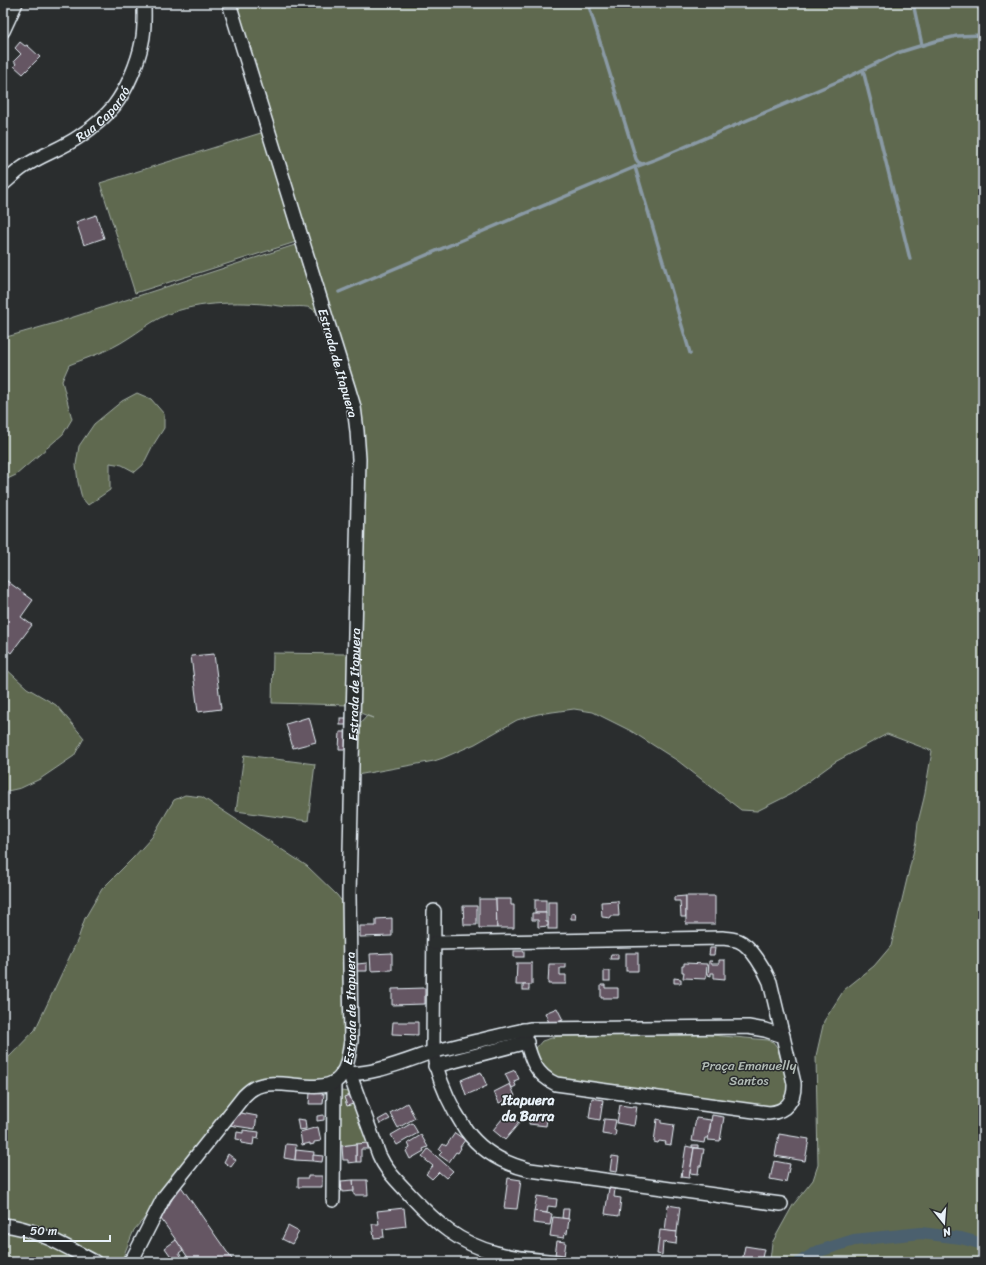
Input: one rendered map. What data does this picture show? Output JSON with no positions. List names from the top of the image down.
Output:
{
  "streets": {
    "street": ["Rua Caparaó", "Estrada de Itapuera"]
  },
  "districts": ["Itapuera da Barra"],
  "parks": ["Praça Emanuelly Santos"],
  "scale_bar": "50 m",
  "north": "bottom"
}
